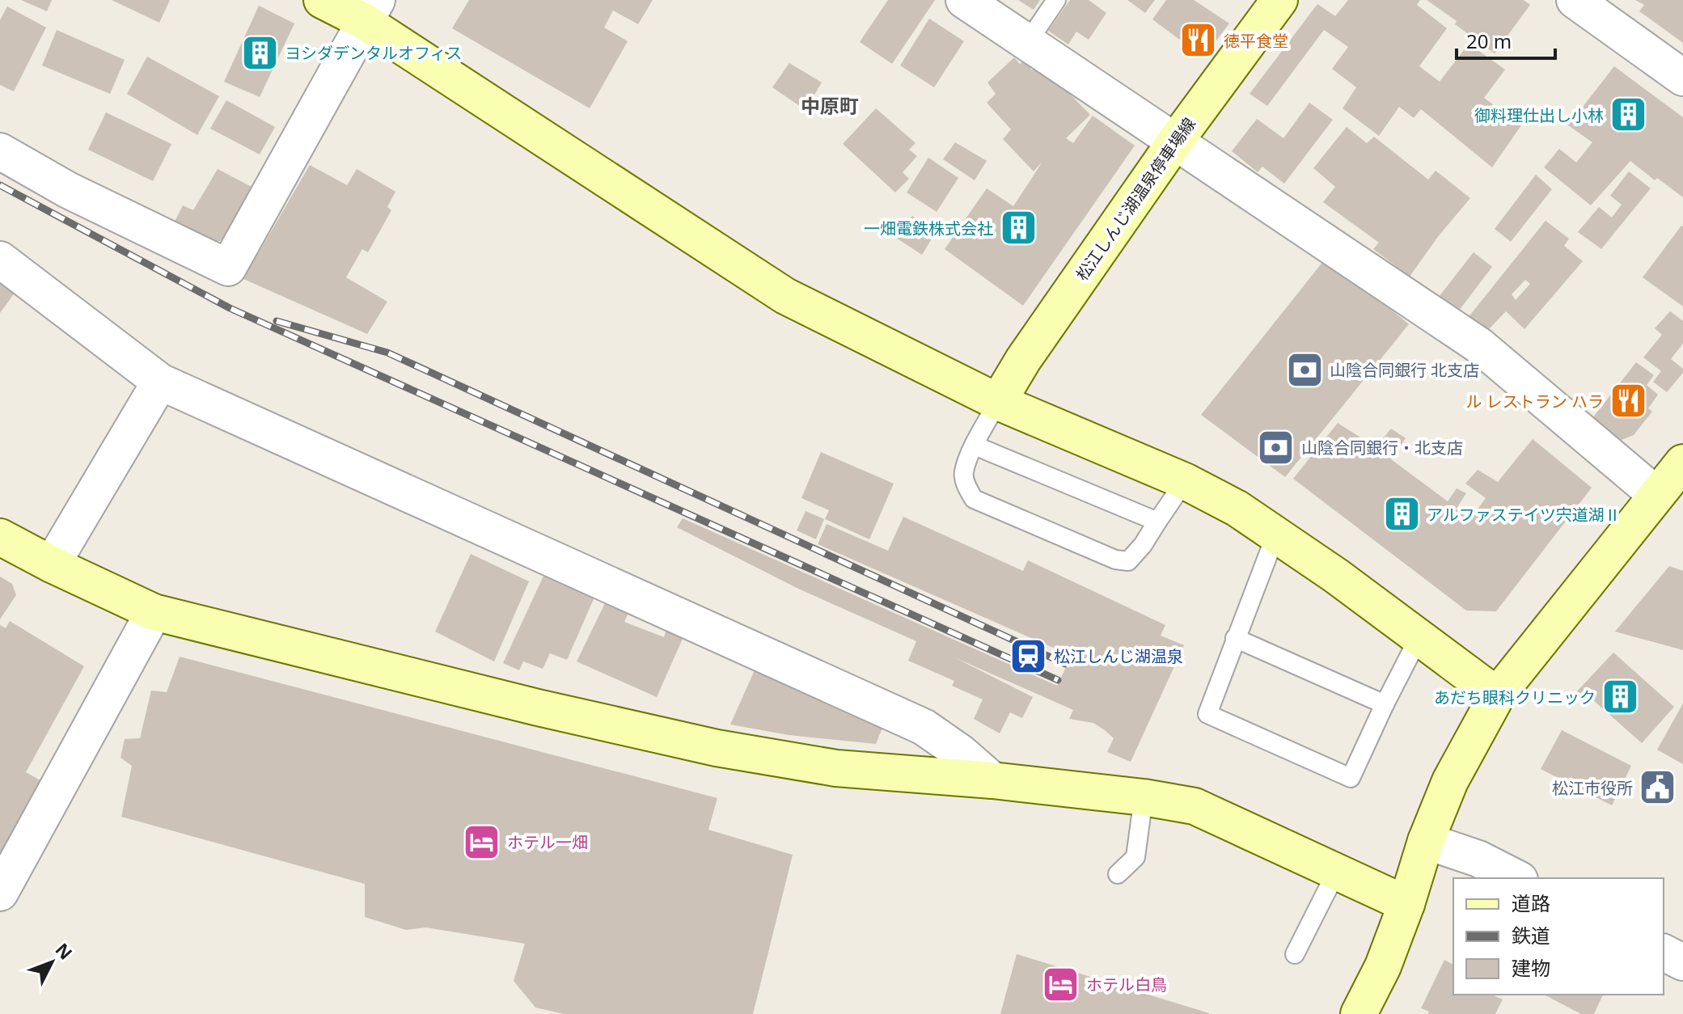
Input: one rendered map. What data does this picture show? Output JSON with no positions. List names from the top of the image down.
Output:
{
  "streets": {
    "street": ["松江しんじ湖温泉停車場線"]
  },
  "districts": ["中原町"],
  "places": {
    "restaurant": ["徳平食堂", "ル レストラン ハラ"],
    "building": [
      "ヨシダデンタルオフィス",
      "御料理仕出し小林",
      "一畑電鉄株式会社",
      "アルファステイツ宍道湖Ⅱ",
      "あだち眼科クリニック"
    ],
    "bank": ["山陰合同銀行 北支店", "山陰合同銀行・北支店"],
    "station": ["松江しんじ湖温泉"],
    "public building": ["松江市役所"],
    "hotel": ["ホテル一畑", "ホテル白鳥"]
  },
  "legend": ["道路", "鉄道", "建物"],
  "scale_bar": "20 m",
  "north": "top right"
}
